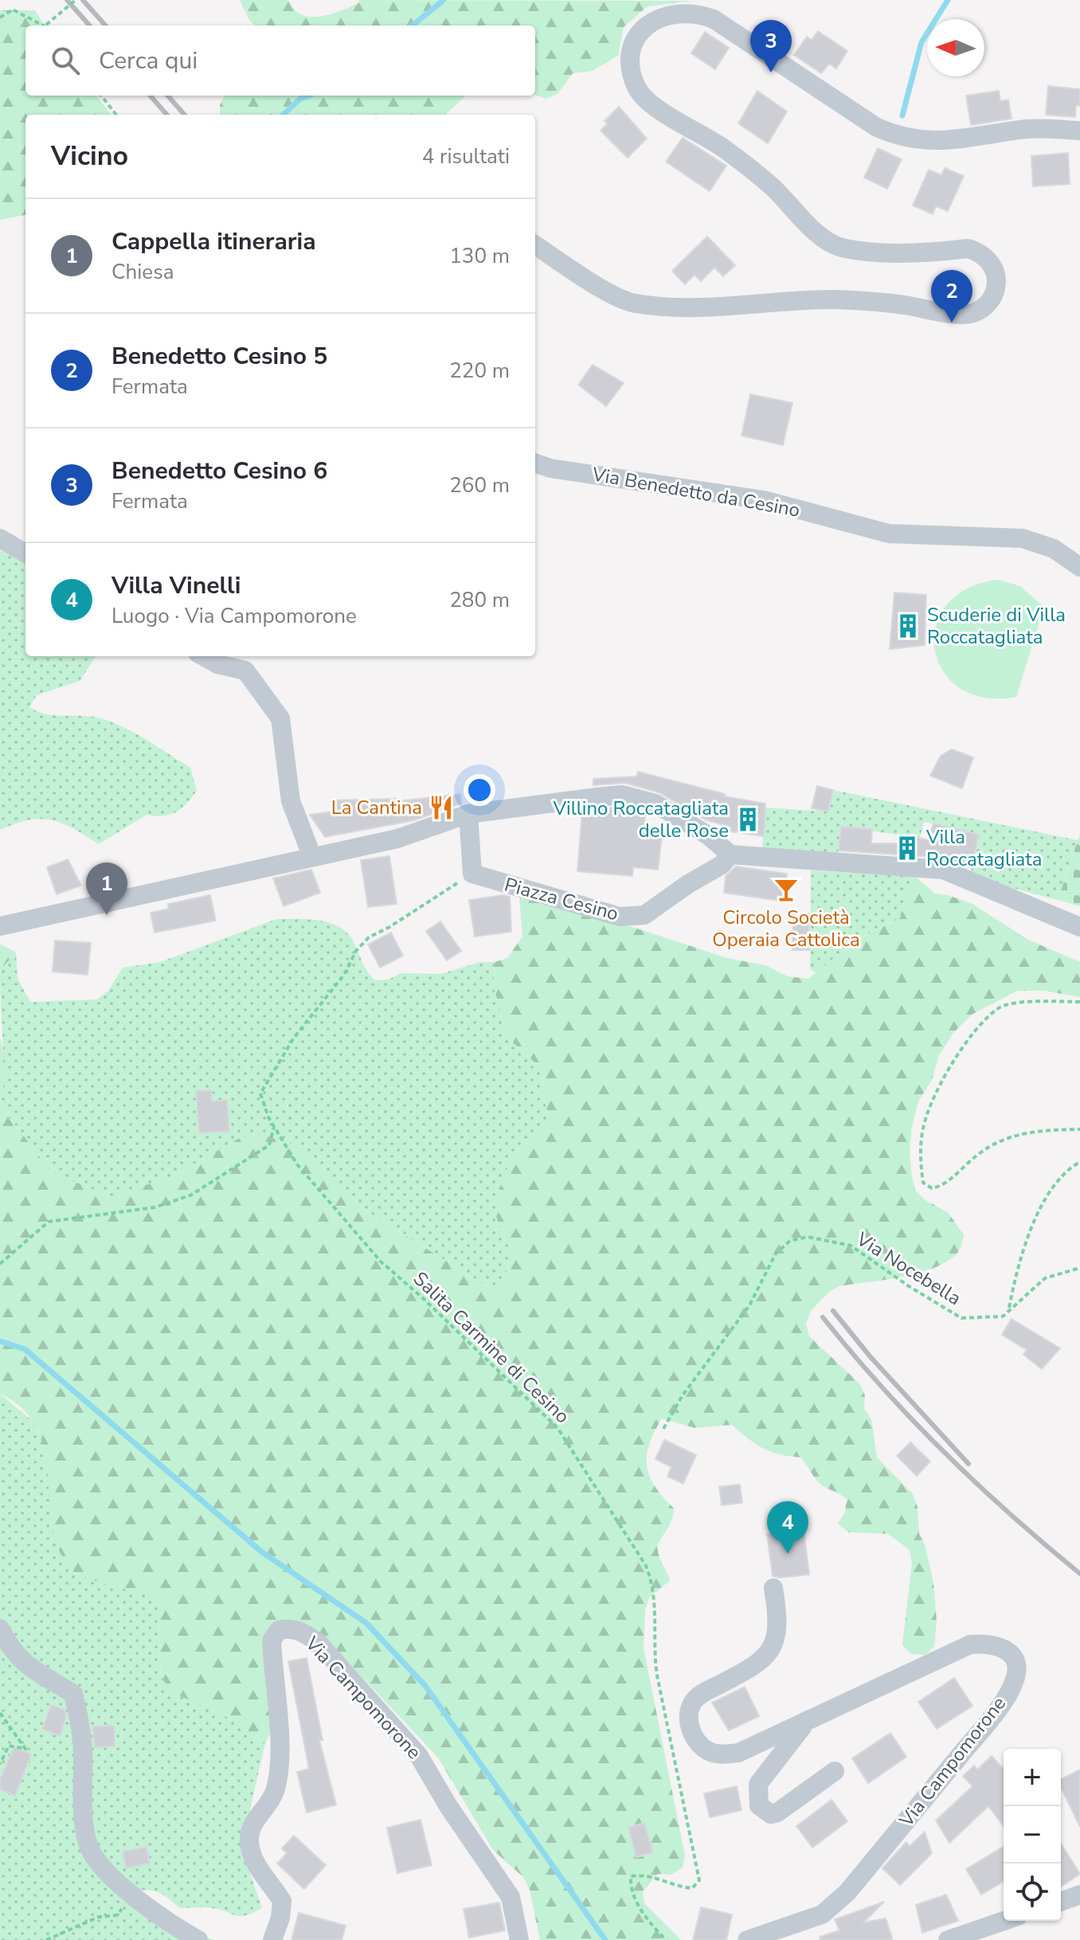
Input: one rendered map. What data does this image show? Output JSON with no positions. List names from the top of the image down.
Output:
{
  "streets": {
    "street": ["Via Benedetto da Cesino", "Piazza Cesino", "Via Campomorone"],
    "path": ["Via Nocebella", "Salita Carmine di Cesino"]
  },
  "crossings": [
    ["Piazza Cesino", "Salita Carmine di Cesino"]
  ],
  "places": {
    "building": ["Scuderie di Villa Roccatagliata", "Villino Roccatagliata delle Rose", "Villa Roccatagliata"],
    "restaurant": ["La Cantina"],
    "bar": ["Circolo Società Operaia Cattolica"]
  },
  "north": "left",
  "page": {
    "pins": [
      "3",
      "2",
      "1",
      "4"
    ],
    "search": "Cerca qui",
    "heading": ["Vicino", "4 risultati"],
    "list": [
      {
        "mark": "1",
        "name": "Cappella itineraria",
        "note": "Chiesa",
        "value": "130 m"
      },
      {
        "mark": "2",
        "name": "Benedetto Cesino 5",
        "note": "Fermata",
        "value": "220 m"
      },
      {
        "mark": "3",
        "name": "Benedetto Cesino 6",
        "note": "Fermata",
        "value": "260 m"
      },
      {
        "mark": "4",
        "name": "Villa Vinelli",
        "note": "Luogo · Via Campomorone",
        "value": "280 m"
      }
    ],
    "map_buttons": ["+", "−"]
  }
}
